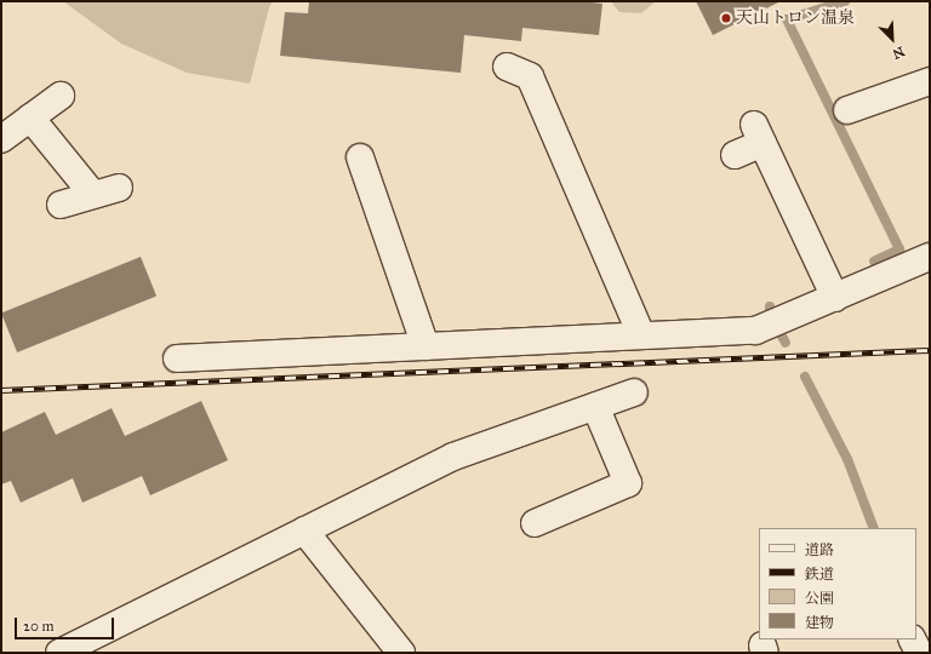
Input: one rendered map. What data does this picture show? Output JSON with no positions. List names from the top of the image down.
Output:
{
  "places": ["天山トロン温泉"],
  "legend": [
    "道路",
    "鉄道",
    "公園",
    "建物"
  ],
  "scale_bar": "20 m",
  "north": "bottom right"
}
